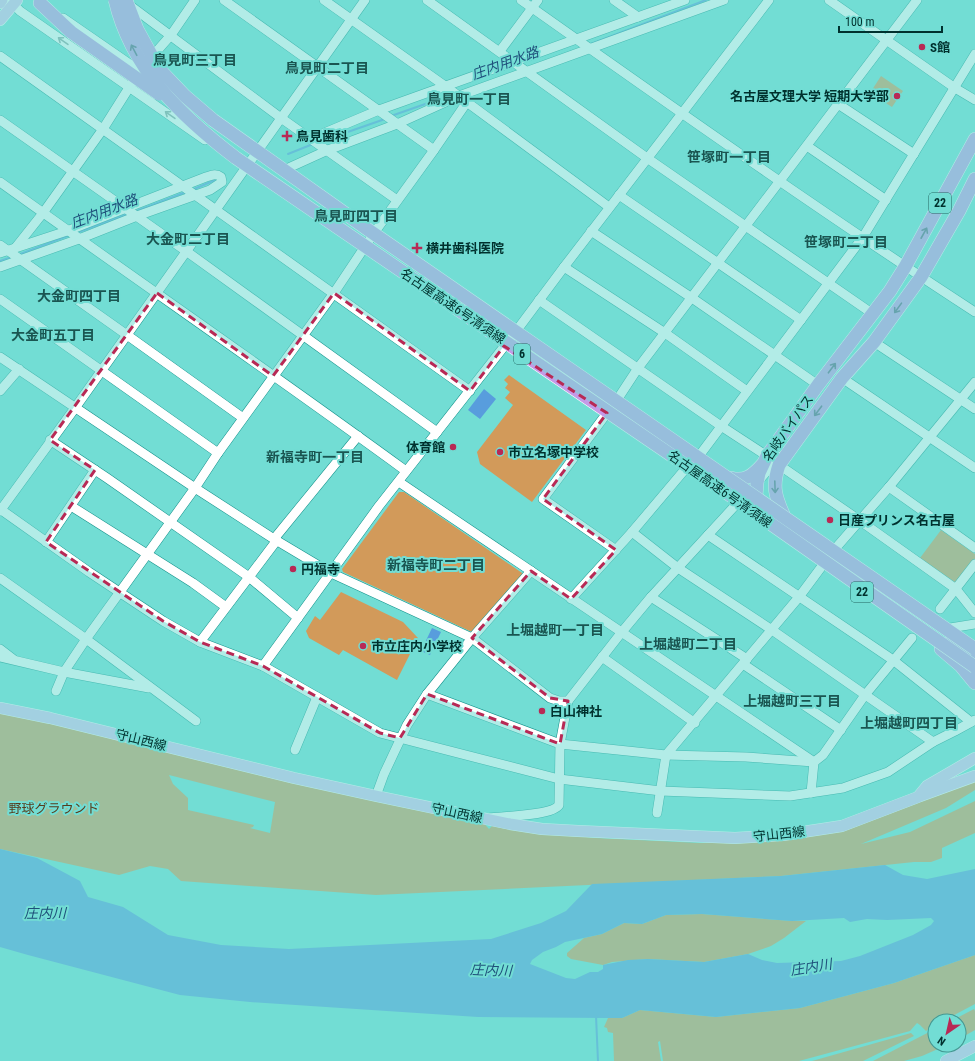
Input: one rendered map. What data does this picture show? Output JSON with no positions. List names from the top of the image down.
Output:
{
  "streets": {
    "highway": [
      "22",
      "名古屋高速6号清須線",
      "6",
      "名岐バイパス"
    ],
    "main road": ["守山西線"]
  },
  "crossings": [
    ["22", "名古屋高速6号清須線"],
    ["22", "名岐バイパス"]
  ],
  "districts": [
    "鳥見町三丁目",
    "鳥見町二丁目",
    "鳥見町一丁目",
    "笹塚町一丁目",
    "鳥見町四丁目",
    "大金町二丁目",
    "笹塚町二丁目",
    "大金町四丁目",
    "大金町五丁目",
    "新福寺町一丁目",
    "新福寺町二丁目",
    "上堀越町一丁目",
    "上堀越町二丁目",
    "上堀越町三丁目",
    "上堀越町四丁目"
  ],
  "water": ["庄内用水路", "庄内川"],
  "parks": ["野球グラウンド"],
  "places": {
    "other": [
      "S館",
      "名古屋文理大学 短期大学部",
      "体育館",
      "市立名塚中学校",
      "日産プリンス名古屋",
      "円福寺",
      "市立庄内小学校",
      "白山神社"
    ],
    "health": ["鳥見歯科", "横井歯科医院"]
  },
  "scale_bar": "100 m",
  "north": "bottom left"
}
